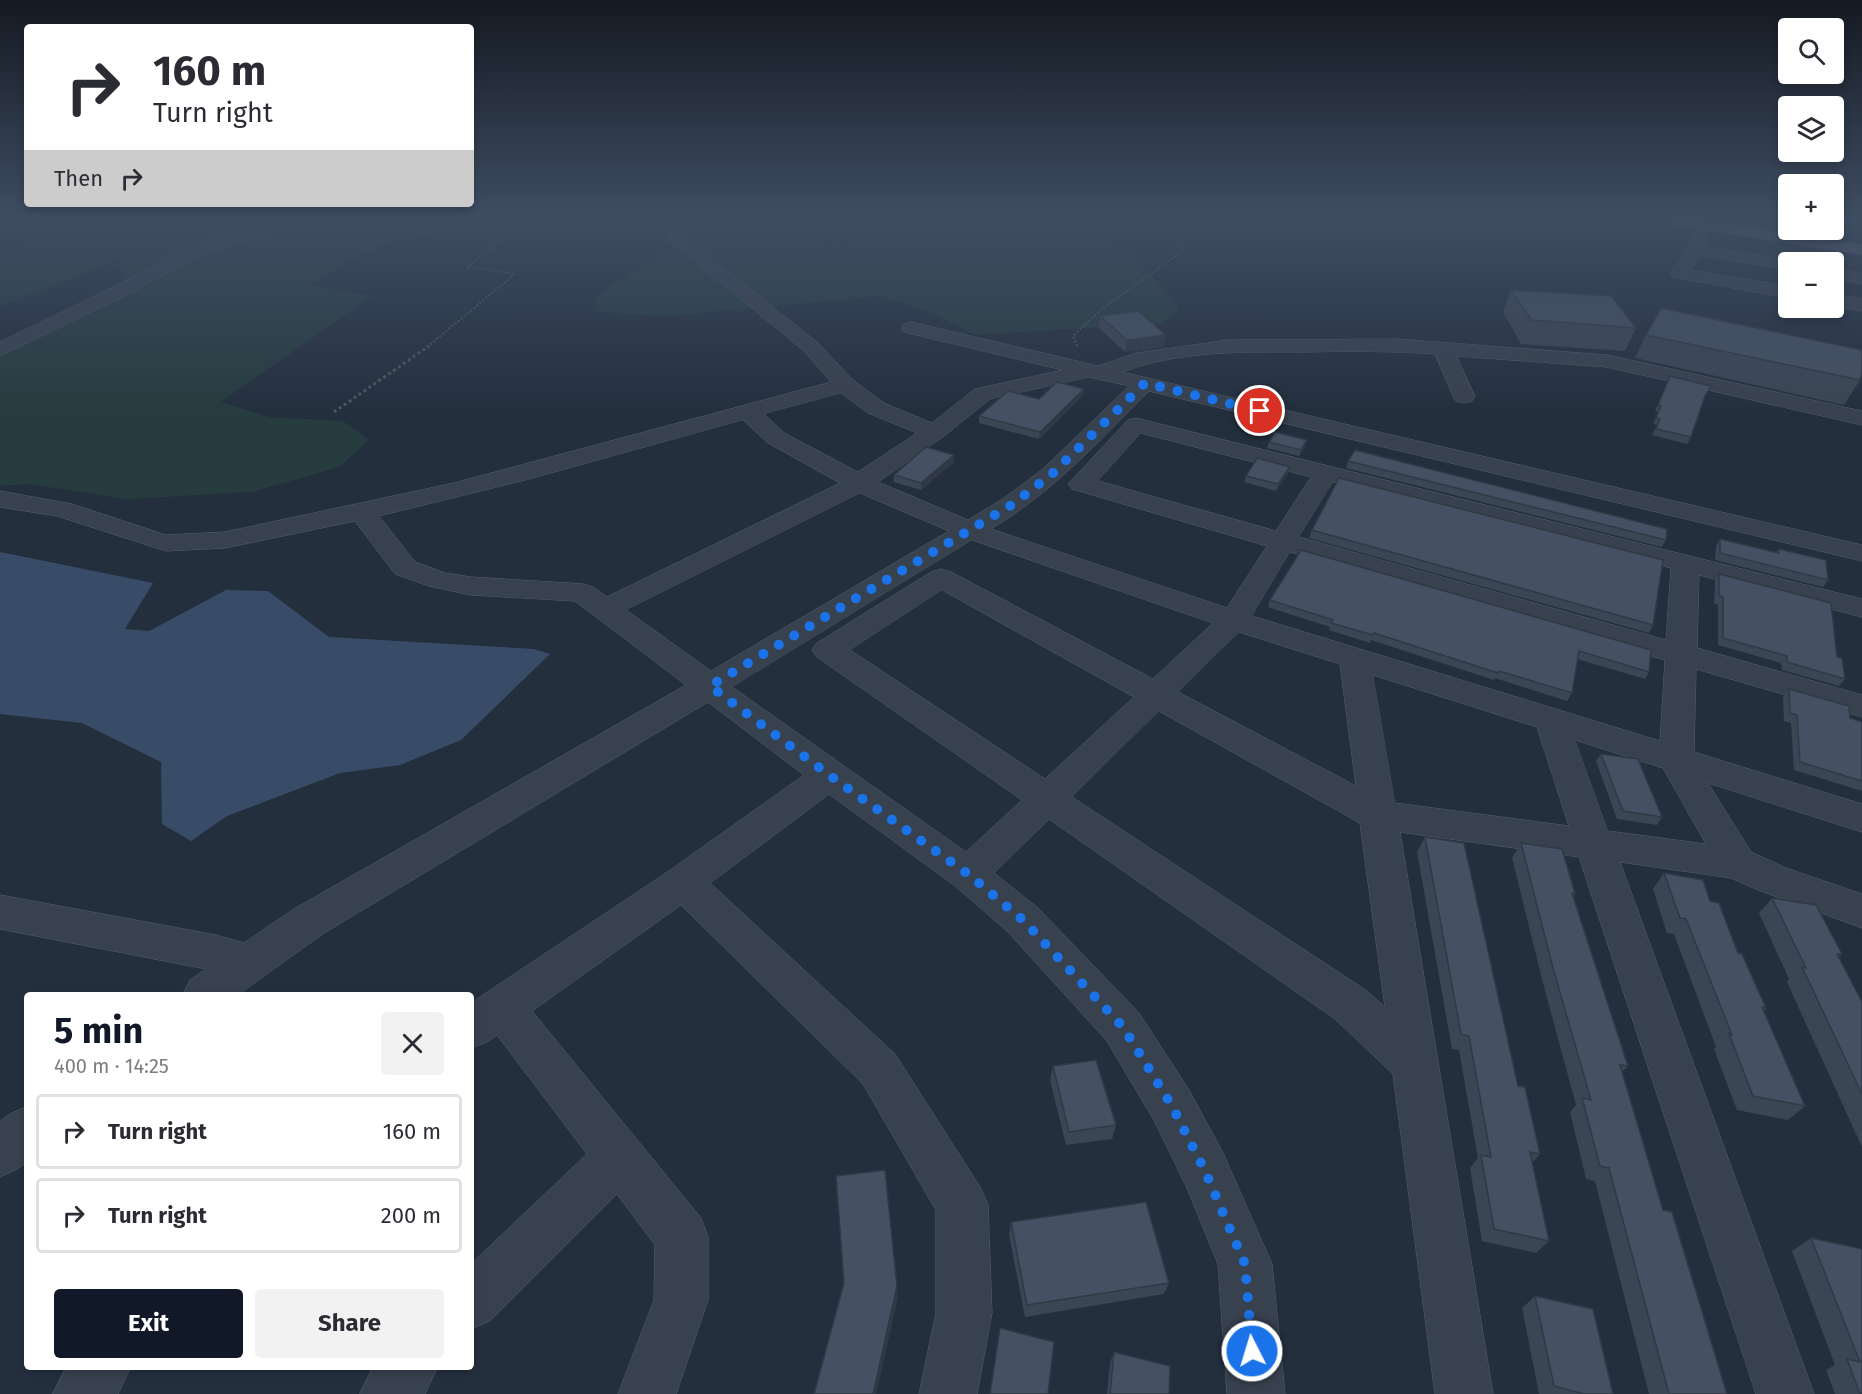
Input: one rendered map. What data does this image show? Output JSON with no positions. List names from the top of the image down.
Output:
{
  "page": {
    "map_buttons": ["+", "−"],
    "turn": ["160 m", "Turn right"],
    "then": "Then",
    "heading": ["5 min", "400 m · 14:25"],
    "list": [
      {
        "name": "Turn right",
        "value": "160 m"
      },
      {
        "name": "Turn right",
        "value": "200 m"
      }
    ],
    "buttons": ["Exit", "Share"]
  }
}
